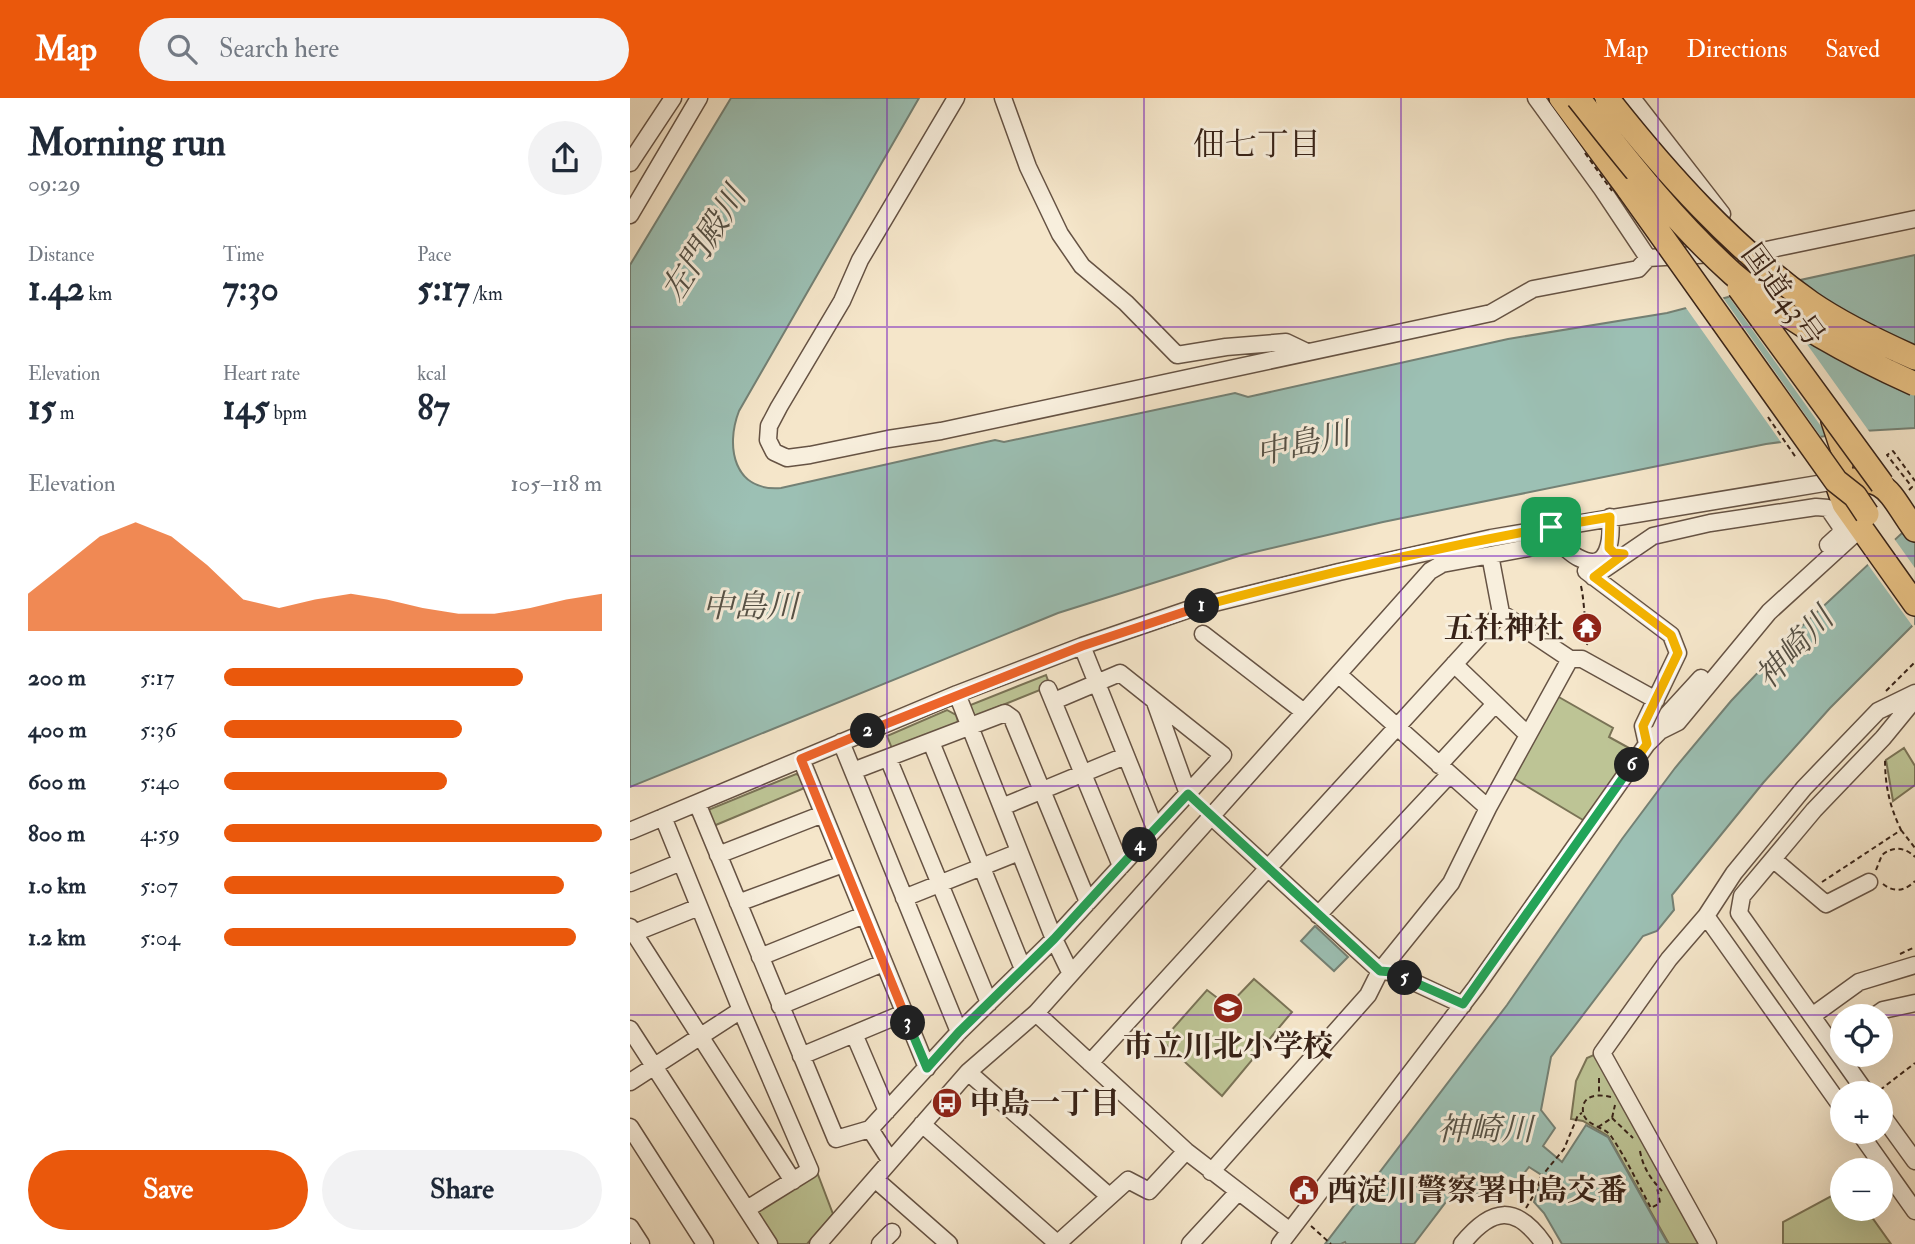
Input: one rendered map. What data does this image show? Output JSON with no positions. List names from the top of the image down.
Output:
{
  "streets": {
    "highway": ["国道43号"]
  },
  "districts": ["佃七丁目"],
  "water": ["左門殿川", "中島川", "神崎川"],
  "places": {
    "temple": ["五社神社"],
    "school or university": ["市立川北小学校"],
    "bus stop": ["中島一丁目"],
    "public building": ["西淀川警察署中島交番"]
  },
  "page": {
    "header": "Map",
    "search": "Search here",
    "nav": ["Map", "Directions", "Saved"],
    "heading": ["Morning run", "09:29"],
    "stats": [
      ["Distance", "1.42 km"],
      ["Time", "7:30"],
      ["Pace", "5:17 /km"],
      ["Elevation", "15 m"],
      ["Heart rate", "145 bpm"],
      ["kcal", "87"]
    ],
    "chart": ["Elevation", "105–118 m"],
    "pins": [
      "1",
      "2",
      "6",
      "4",
      "5",
      "3"
    ],
    "list": [
      {
        "name": "200 m",
        "note": "5:17"
      },
      {
        "name": "400 m",
        "note": "5:36"
      },
      {
        "name": "600 m",
        "note": "5:40"
      },
      {
        "name": "800 m",
        "note": "4:59"
      },
      {
        "name": "1.0 km",
        "note": "5:07"
      },
      {
        "name": "1.2 km",
        "note": "5:04"
      }
    ],
    "map_buttons": ["+", "−"],
    "buttons": ["Save", "Share"]
  }
}
